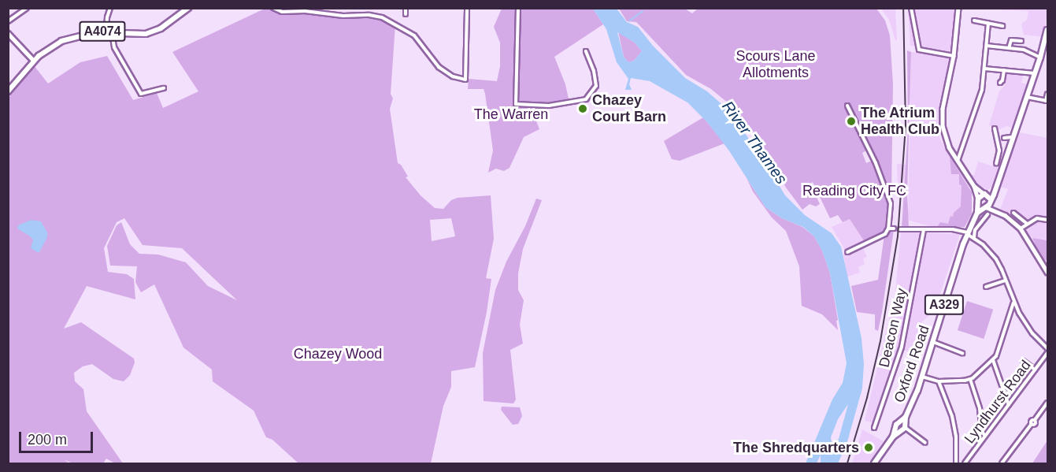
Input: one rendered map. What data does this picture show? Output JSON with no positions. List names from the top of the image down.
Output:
{
  "streets": {
    "main road": ["A4074", "A329", "Oxford Road"],
    "street": ["Deacon Way", "Lyndhurst Road"]
  },
  "water": ["River Thames"],
  "parks": [
    "Scours Lane Allotments",
    "The Warren",
    "Reading City FC",
    "Chazey Wood"
  ],
  "places": ["Chazey Court Barn", "The Atrium Health Club", "The Shredquarters"],
  "scale_bar": "200 m"
}
